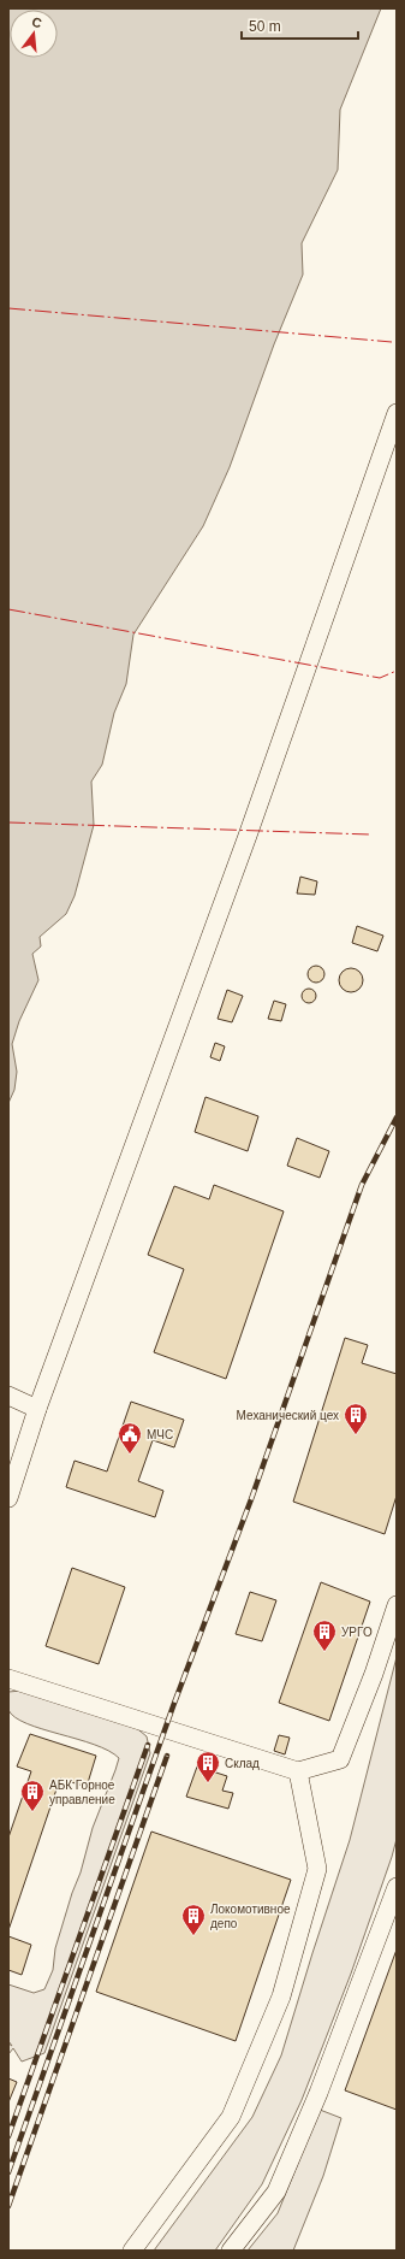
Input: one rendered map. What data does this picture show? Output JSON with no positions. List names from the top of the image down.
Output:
{
  "places": {
    "building": [
      "Механический цех",
      "УРГО",
      "Склад",
      "АБК Горное управление",
      "Локомотивное депо"
    ],
    "public building": ["МЧС"]
  },
  "scale_bar": "50 m",
  "north": "top"
}
